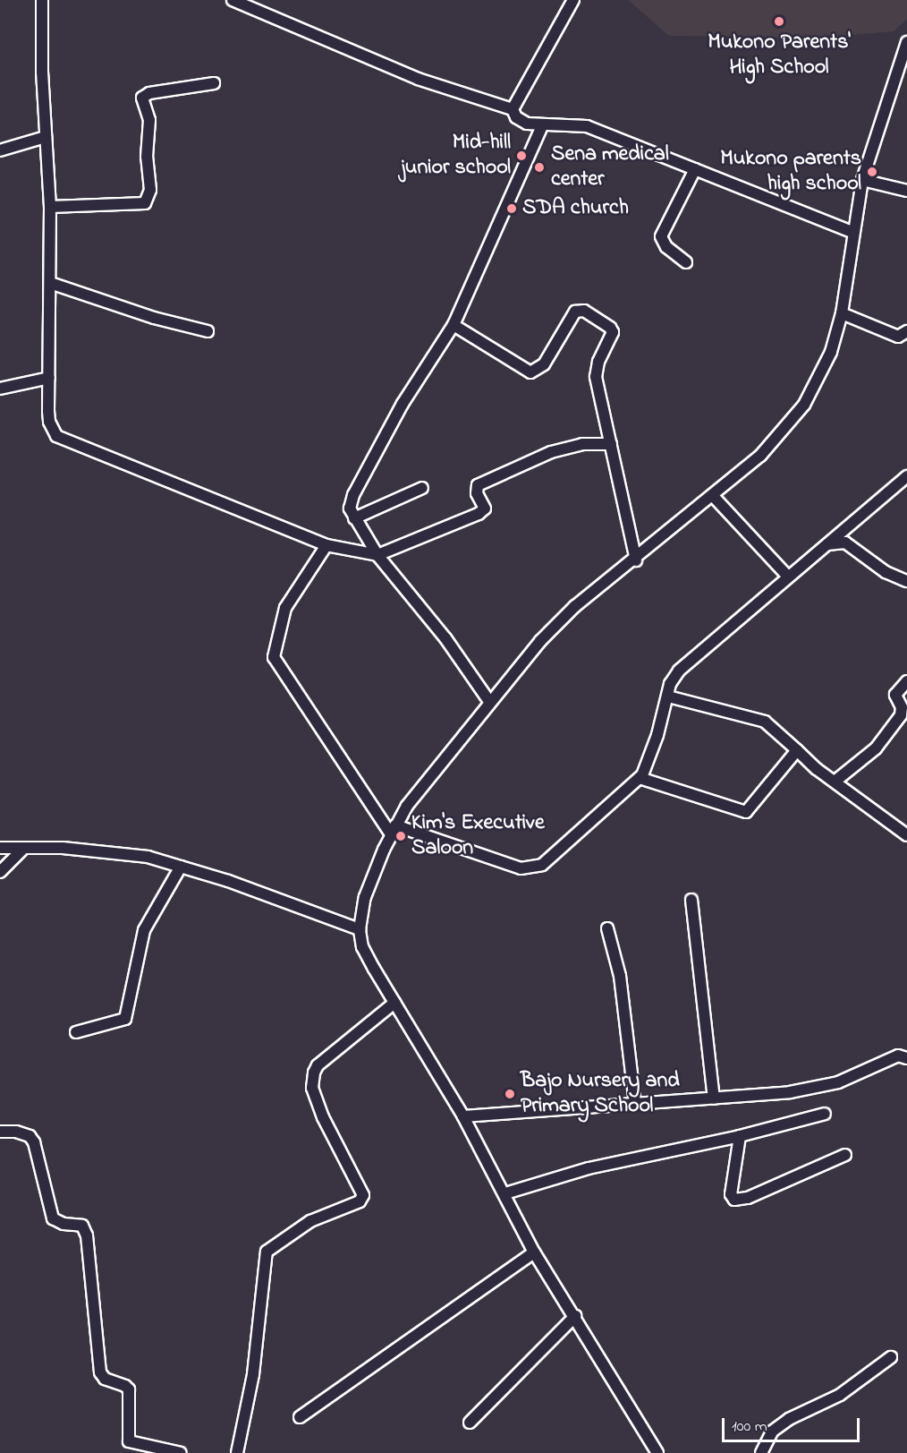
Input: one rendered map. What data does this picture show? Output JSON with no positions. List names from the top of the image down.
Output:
{
  "places": [
    "Mukono Parents' High School",
    "Mid-hill junior school",
    "Sena medical center",
    "Mukono parents high school",
    "SDA church",
    "Kim's Executive Saloon",
    "Bajo Nursery and Primary School"
  ],
  "scale_bar": "100 m"
}
